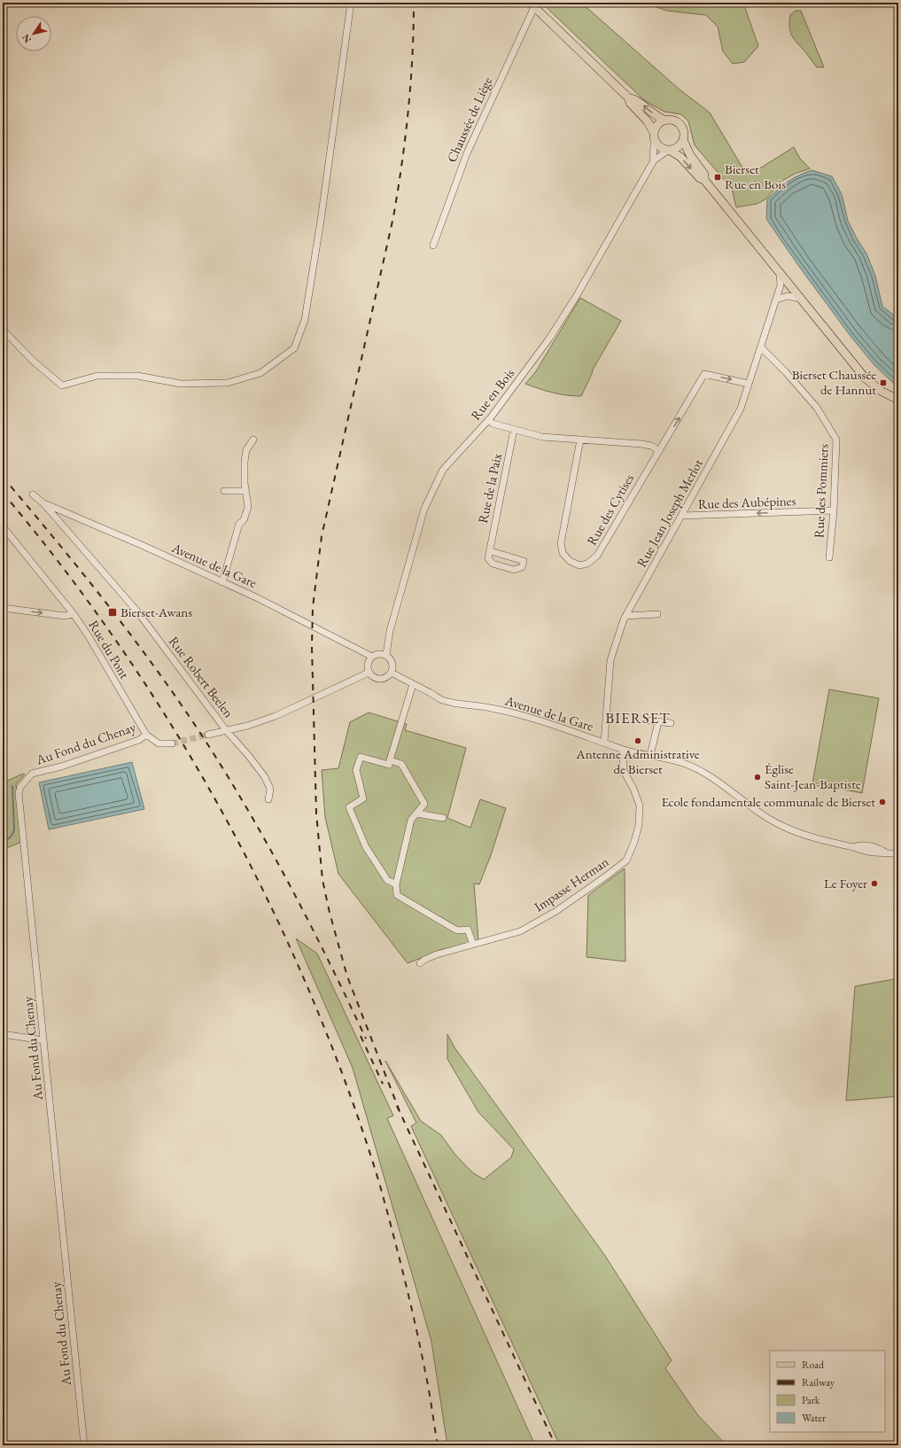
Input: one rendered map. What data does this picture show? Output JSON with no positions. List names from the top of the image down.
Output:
{
  "streets": {
    "main road": ["Chaussée de Liège"],
    "street": [
      "Rue en Bois",
      "Rue de la Paix",
      "Rue des Pommiers",
      "Rue des Aubépines",
      "Rue des Cytises",
      "Rue Jean Joseph Merlot",
      "Avenue de la Gare",
      "Rue du Pont",
      "Rue Robert Beelen",
      "Au Fond du Chenay",
      "Impasse Herman"
    ]
  },
  "crossings": [
    ["Chaussée de Liège", "Rue en Bois"],
    ["Rue en Bois", "Avenue de la Gare"],
    ["Rue des Pommiers", "Rue des Aubépines"],
    ["Rue des Pommiers", "Rue Jean Joseph Merlot"],
    ["Rue des Aubépines", "Rue Jean Joseph Merlot"],
    ["Rue Jean Joseph Merlot", "Avenue de la Gare"],
    ["Avenue de la Gare", "Rue Robert Beelen"],
    ["Avenue de la Gare", "Impasse Herman"],
    ["Rue du Pont", "Au Fond du Chenay"]
  ],
  "one_way": ["Rue des Aubépines"],
  "districts": ["BIERSET"],
  "places": {
    "transit": ["Bierset Rue en Bois", "Bierset Chaussée de Hannut", "Bierset-Awans"],
    "other": [
      "Antenne Administrative de Bierset",
      "Église Saint-Jean-Baptiste",
      "Ecole fondamentale communale de Bierset",
      "Le Foyer"
    ]
  },
  "legend": [
    "Road",
    "Railway",
    "Park",
    "Water"
  ],
  "north": "bottom left"
}
